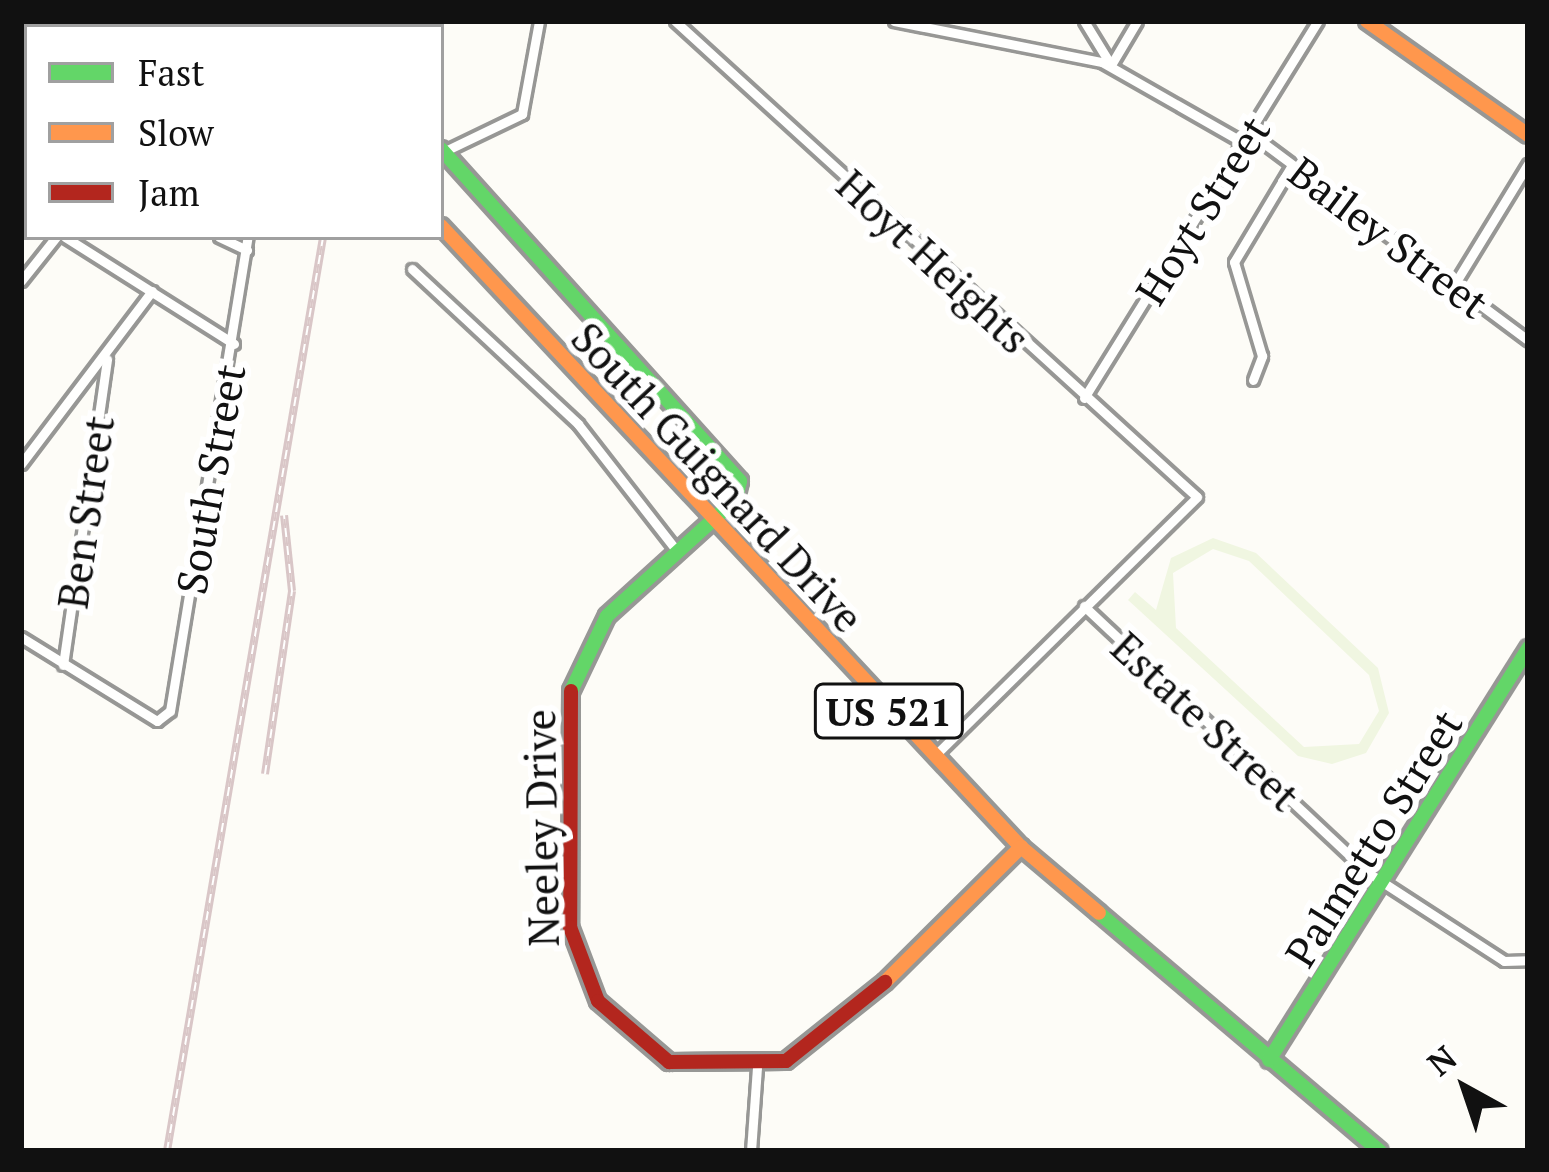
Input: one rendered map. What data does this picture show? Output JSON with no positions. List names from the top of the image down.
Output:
{
  "streets": {
    "main road": [
      "South Guignard Drive",
      "US 521",
      "Neeley Drive",
      "Palmetto Street"
    ],
    "street": [
      "Hoyt Street",
      "Bailey Street",
      "Hoyt Heights",
      "South Street",
      "Ben Street",
      "Estate Street"
    ]
  },
  "crossings": [
    ["Hoyt Street", "Bailey Street"],
    ["Hoyt Street", "Hoyt Heights"],
    ["Hoyt Heights", "Estate Street"],
    ["South Guignard Drive", "Neeley Drive"],
    ["South Guignard Drive", "Palmetto Street"],
    ["South Street", "Ben Street"],
    ["Estate Street", "Palmetto Street"]
  ],
  "legend": ["Fast", "Slow", "Jam"],
  "north": "top left"
}
